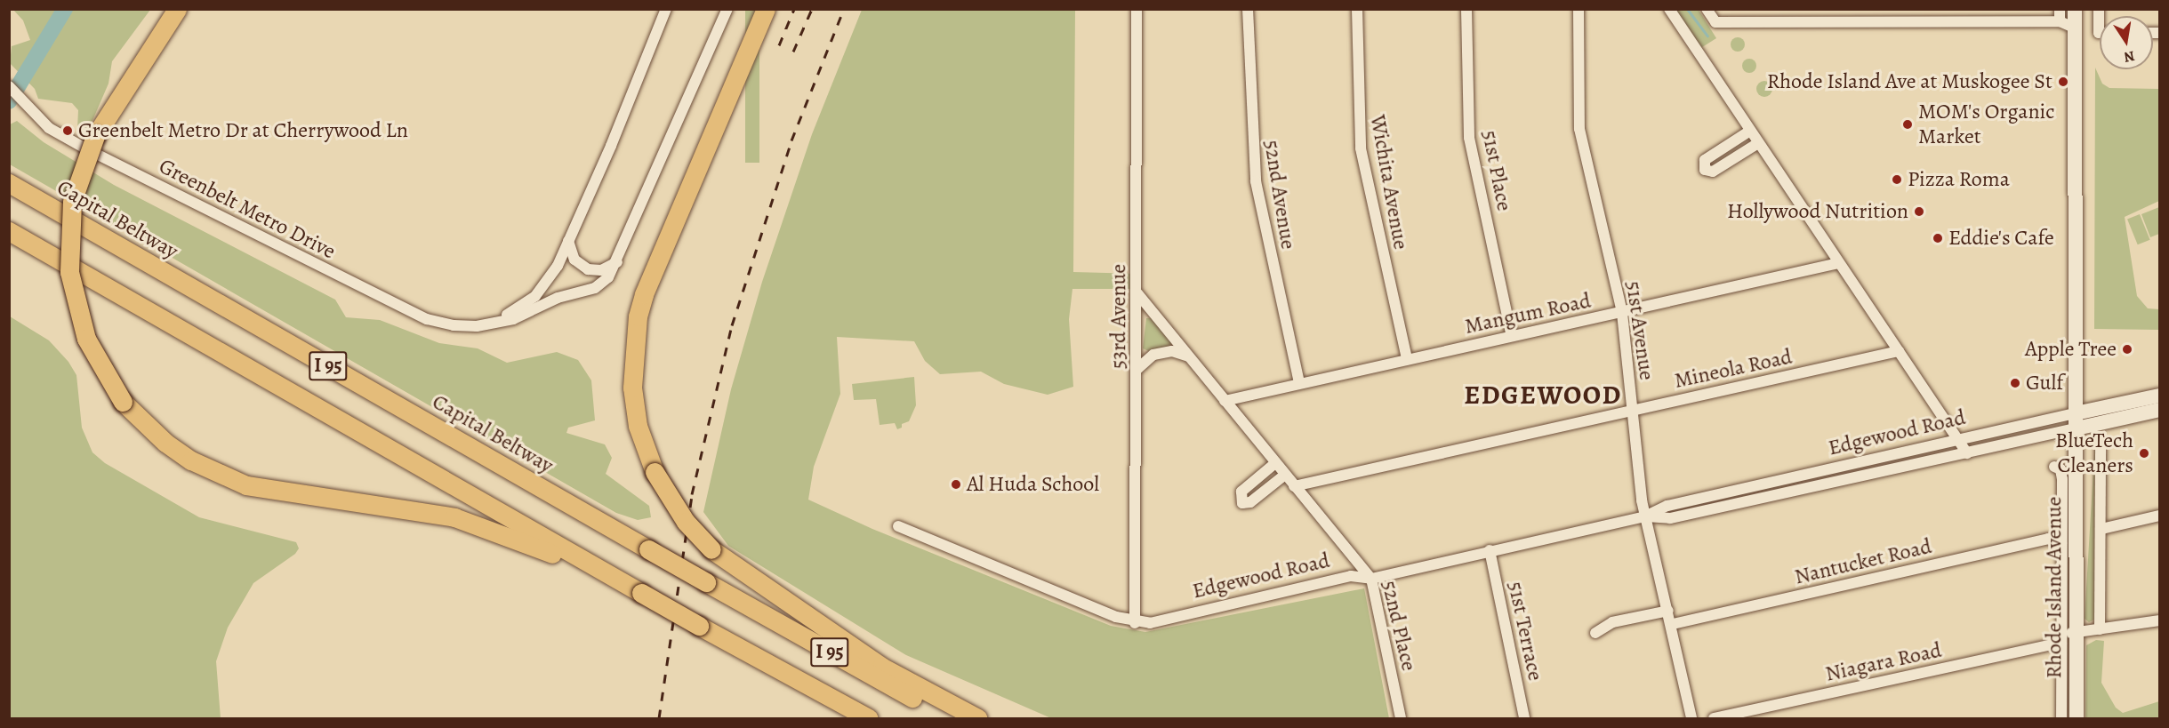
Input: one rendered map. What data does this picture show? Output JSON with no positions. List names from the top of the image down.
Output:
{
  "streets": {
    "highway": ["Capital Beltway", "I 95"],
    "street": [
      "51st Place",
      "Wichita Avenue",
      "52nd Avenue",
      "Greenbelt Metro Drive",
      "Mangum Road",
      "53rd Avenue",
      "51st Avenue",
      "Mineola Road",
      "Edgewood Road",
      "Nantucket Road",
      "Rhode Island Avenue",
      "52nd Place",
      "51st Terrace",
      "Niagara Road"
    ]
  },
  "crossings": [
    ["51st Place", "Mangum Road"],
    ["Wichita Avenue", "Mangum Road"],
    ["52nd Avenue", "Mangum Road"],
    ["Mangum Road", "51st Avenue"],
    ["Mangum Road", "52nd Place"],
    ["53rd Avenue", "Edgewood Road"],
    ["53rd Avenue", "52nd Place"],
    ["51st Avenue", "Mineola Road"],
    ["51st Avenue", "Edgewood Road"],
    ["51st Avenue", "Nantucket Road"],
    ["Mineola Road", "52nd Place"],
    ["Edgewood Road", "Rhode Island Avenue"],
    ["Edgewood Road", "52nd Place"],
    ["Edgewood Road", "51st Terrace"],
    ["Nantucket Road", "Rhode Island Avenue"],
    ["Rhode Island Avenue", "Niagara Road"]
  ],
  "districts": ["EDGEWOOD"],
  "places": [
    "Rhode Island Ave at Muskogee St",
    "MOM's Organic Market",
    "Greenbelt Metro Dr at Cherrywood Ln",
    "Pizza Roma",
    "Hollywood Nutrition",
    "Eddie's Cafe",
    "Apple Tree",
    "Gulf",
    "BlueTech Cleaners",
    "Al Huda School"
  ],
  "north": "bottom"
}
